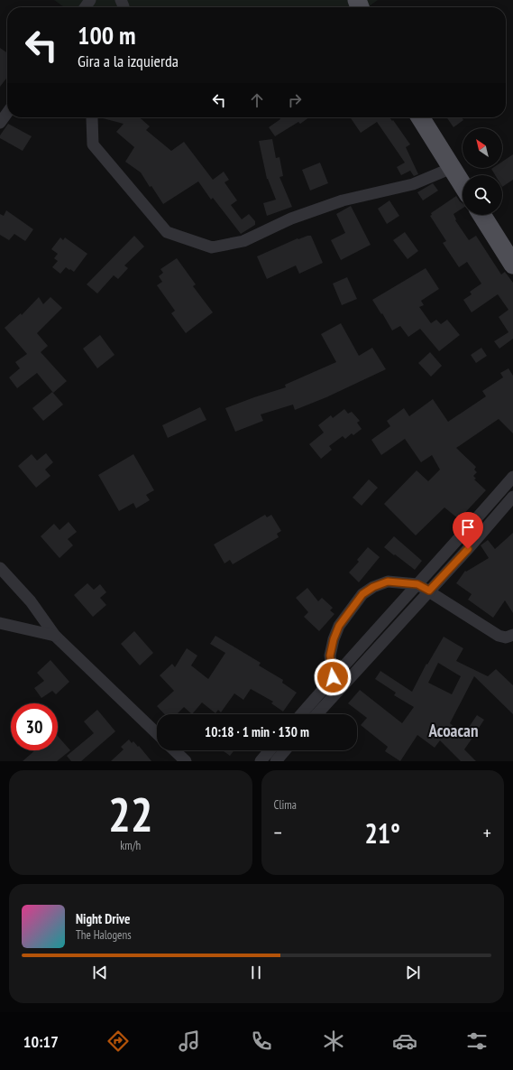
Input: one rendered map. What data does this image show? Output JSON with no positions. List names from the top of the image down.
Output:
{
  "districts": ["Acoacan"],
  "north": "top left",
  "page": {
    "turn": ["100 m", "Gira a la izquierda"],
    "limit": "30",
    "trip": "10:18 · 1 min · 130 m",
    "tile": [
      ["22", "km/h"],
      "Clima"
    ],
    "heat": ["−", "21°", "+"],
    "song": ["Night Drive", "The Halogens"],
    "tabs": "10:17"
  }
}
